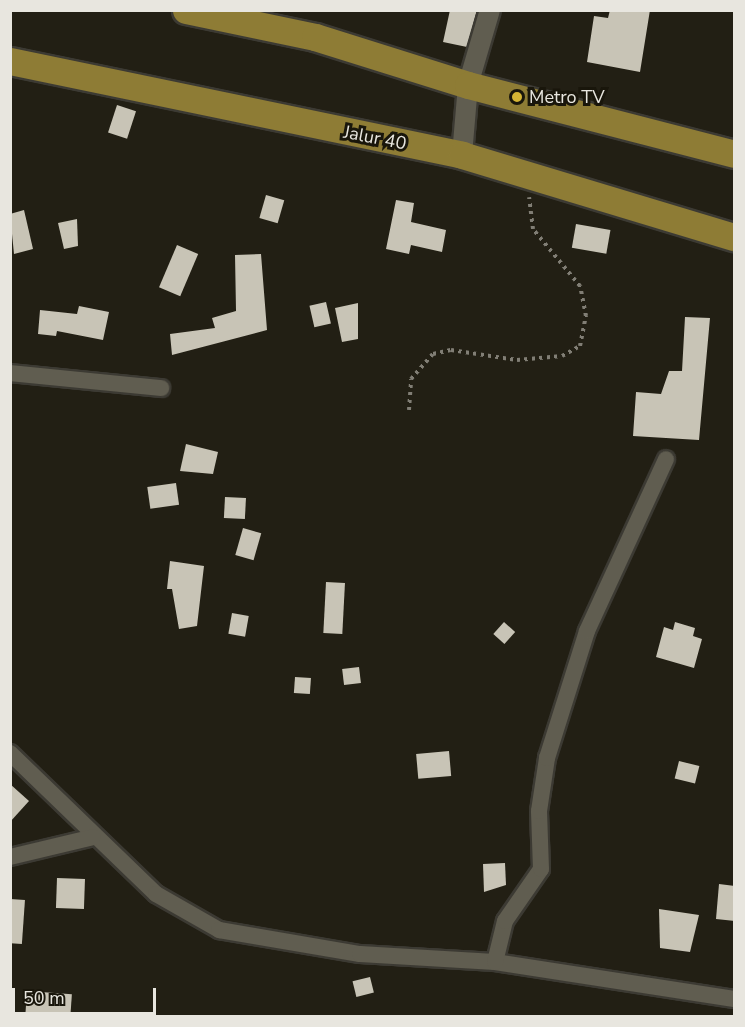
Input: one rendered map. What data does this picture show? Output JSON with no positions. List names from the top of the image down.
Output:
{
  "streets": {
    "highway": ["Jalur 40"]
  },
  "places": ["Metro TV"],
  "scale_bar": "50 m"
}
